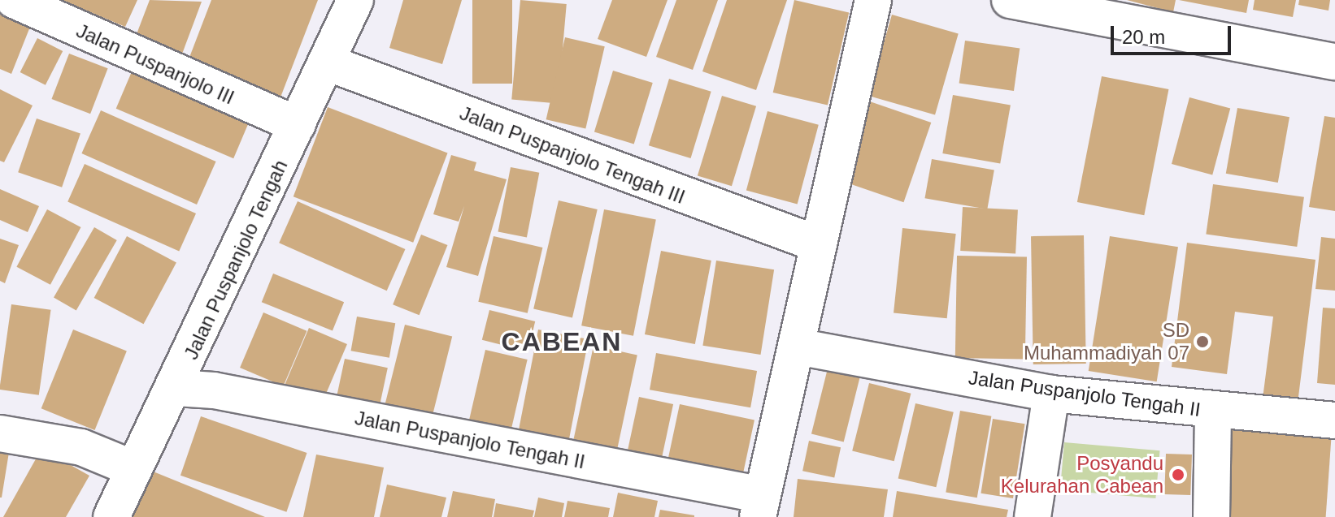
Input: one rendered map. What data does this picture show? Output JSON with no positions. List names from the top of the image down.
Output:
{
  "streets": {
    "street": [
      "Jalan Puspanjolo III",
      "Jalan Puspanjolo Tengah III",
      "Jalan Puspanjolo Tengah",
      "Jalan Puspanjolo Tengah II"
    ]
  },
  "crossings": [
    ["Jalan Puspanjolo III", "Jalan Puspanjolo Tengah"],
    ["Jalan Puspanjolo Tengah III", "Jalan Puspanjolo Tengah"],
    ["Jalan Puspanjolo Tengah", "Jalan Puspanjolo Tengah II"]
  ],
  "districts": ["CABEAN"],
  "places": ["SD Muhammadiyah 07", "Posyandu Kelurahan Cabean"],
  "scale_bar": "20 m"
}
